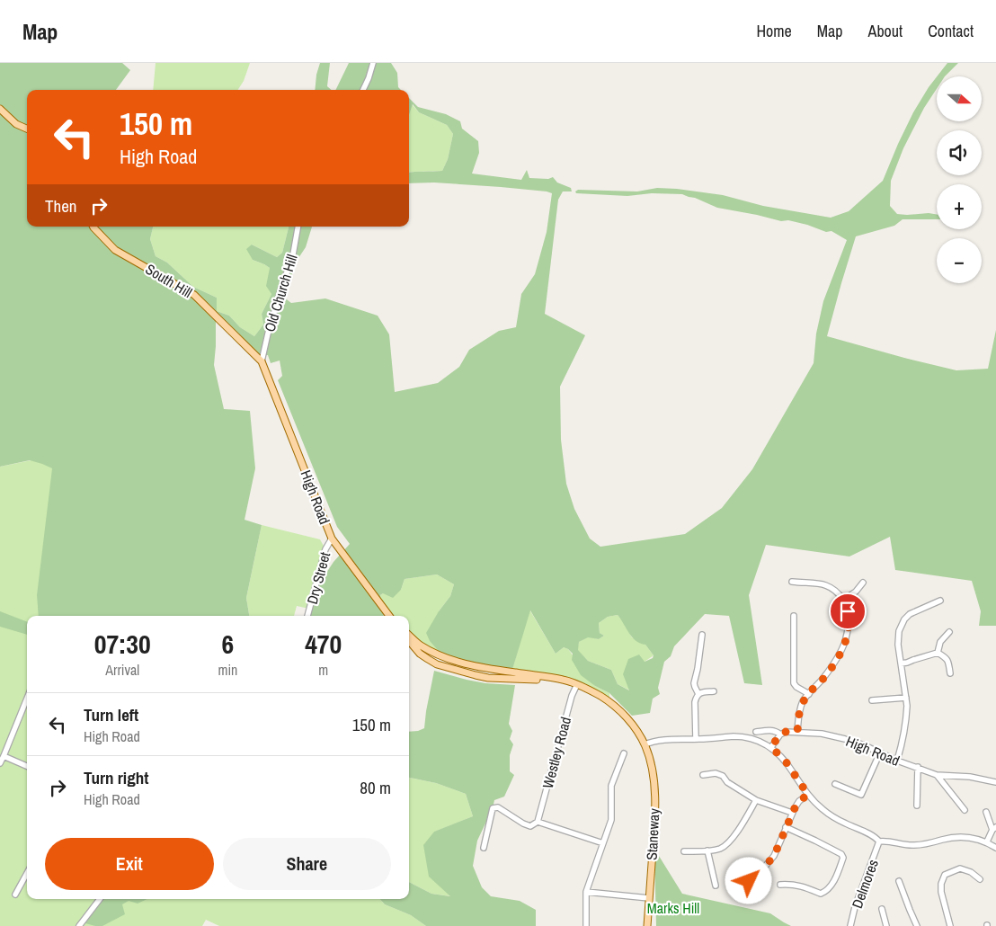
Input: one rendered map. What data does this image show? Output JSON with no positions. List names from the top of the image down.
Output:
{
  "streets": {
    "main road": ["South Hill", "High Road", "Staneway"],
    "street": [
      "Old Church Hill",
      "Dry Street",
      "Westley Road",
      "Delmores"
    ]
  },
  "crossings": [
    ["South Hill", "Old Church Hill"],
    ["South Hill", "High Road"],
    ["Old Church Hill", "High Road"],
    ["High Road", "Dry Street"]
  ],
  "parks": ["Marks Hill"],
  "north": "right",
  "page": {
    "header": "Map",
    "nav": [
      "Home",
      "Map",
      "About",
      "Contact"
    ],
    "map_buttons": ["+", "−"],
    "turn": ["150 m", "High Road"],
    "then": "Then",
    "eta": [
      "07:30",
      "Arrival",
      "6",
      "min",
      "470",
      "m"
    ],
    "list": [
      {
        "name": "Turn left",
        "note": "High Road",
        "value": "150 m"
      },
      {
        "name": "Turn right",
        "note": "High Road",
        "value": "80 m"
      }
    ],
    "buttons": ["Exit", "Share"]
  }
}
